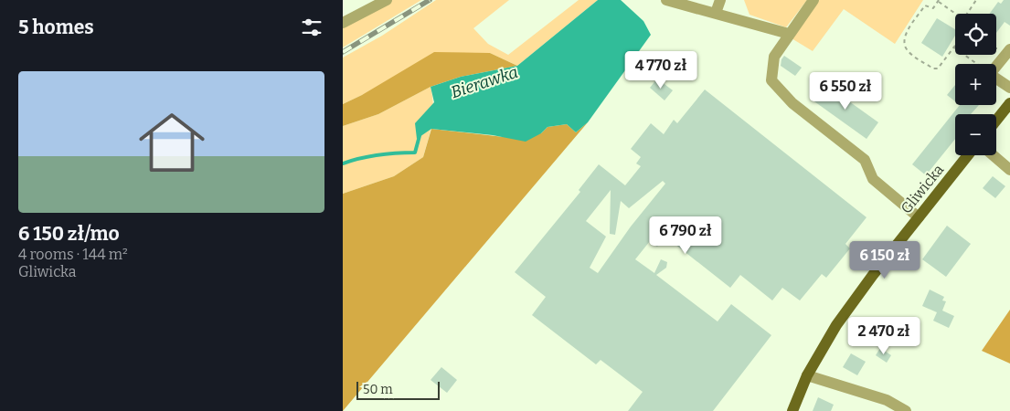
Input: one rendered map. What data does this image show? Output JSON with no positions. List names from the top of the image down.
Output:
{
  "streets": {
    "main road": ["Gliwicka"]
  },
  "water": ["Bierawka"],
  "scale_bar": "50 m",
  "page": {
    "heading": "5 homes",
    "map_buttons": ["+", "−"],
    "price": [
      "4 770 zł",
      "6 550 zł",
      "6 790 zł",
      "6 150 zł",
      "2 470 zł"
    ],
    "list": [
      {
        "name": "6 150 zł/mo",
        "note": "4 rooms · 144 m² · Gliwicka"
      }
    ],
    "scale": "50 m"
  }
}
